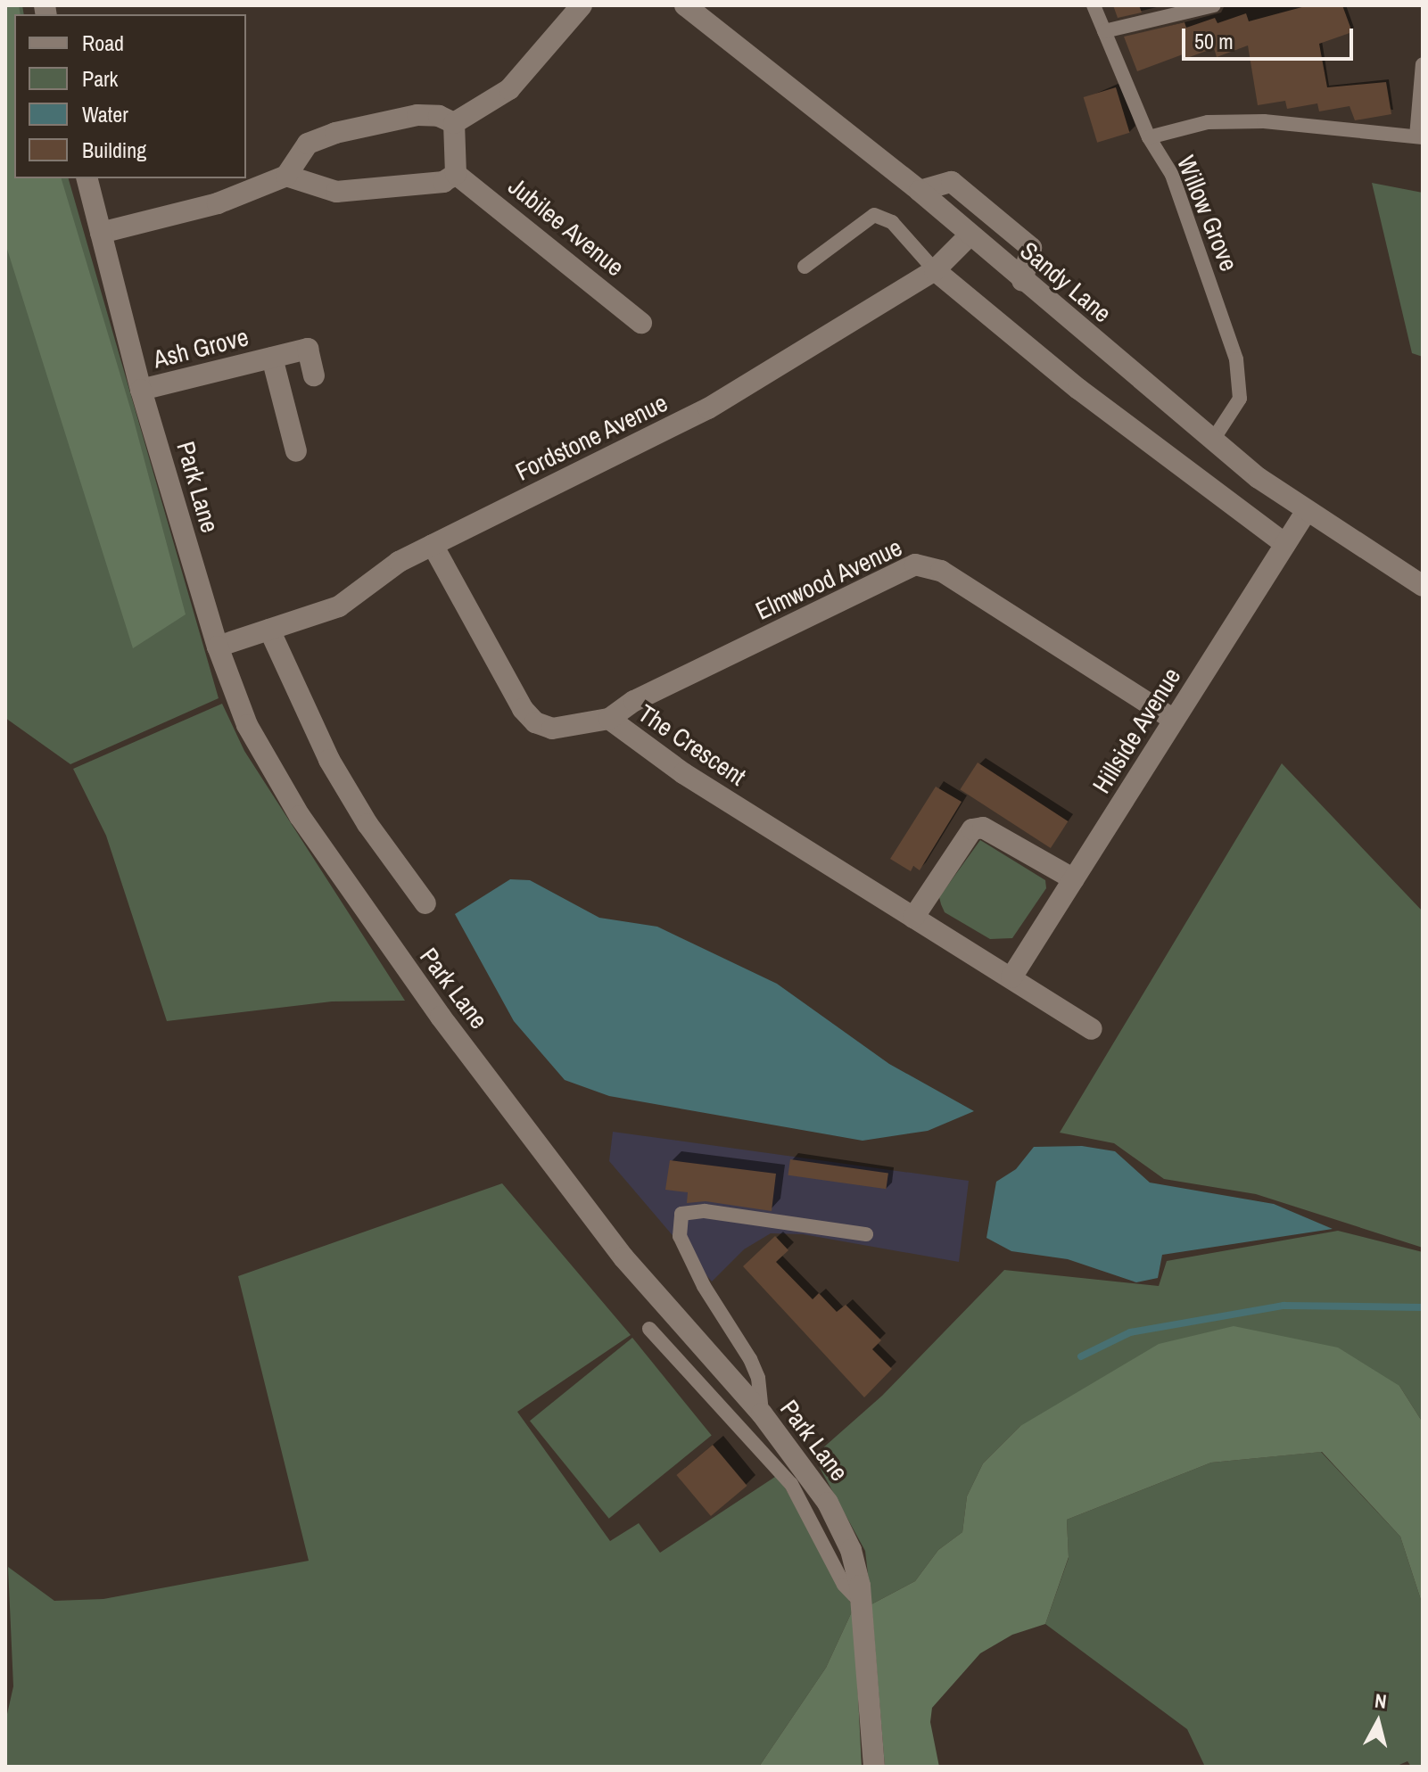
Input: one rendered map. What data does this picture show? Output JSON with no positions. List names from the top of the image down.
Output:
{
  "streets": {
    "street": [
      "Jubilee Avenue",
      "Sandy Lane",
      "Ash Grove",
      "Fordstone Avenue",
      "Park Lane",
      "Elmwood Avenue",
      "Hillside Avenue",
      "The Crescent"
    ],
    "lane": ["Willow Grove"]
  },
  "crossings": [
    ["Willow Grove", "Sandy Lane"],
    ["Sandy Lane", "Fordstone Avenue"],
    ["Sandy Lane", "Hillside Avenue"],
    ["Ash Grove", "Park Lane"],
    ["Fordstone Avenue", "Park Lane"],
    ["Fordstone Avenue", "The Crescent"],
    ["Elmwood Avenue", "Hillside Avenue"],
    ["Elmwood Avenue", "The Crescent"],
    ["Hillside Avenue", "The Crescent"]
  ],
  "legend": [
    "Road",
    "Park",
    "Water",
    "Building"
  ],
  "scale_bar": "50 m",
  "north": "top"
}
